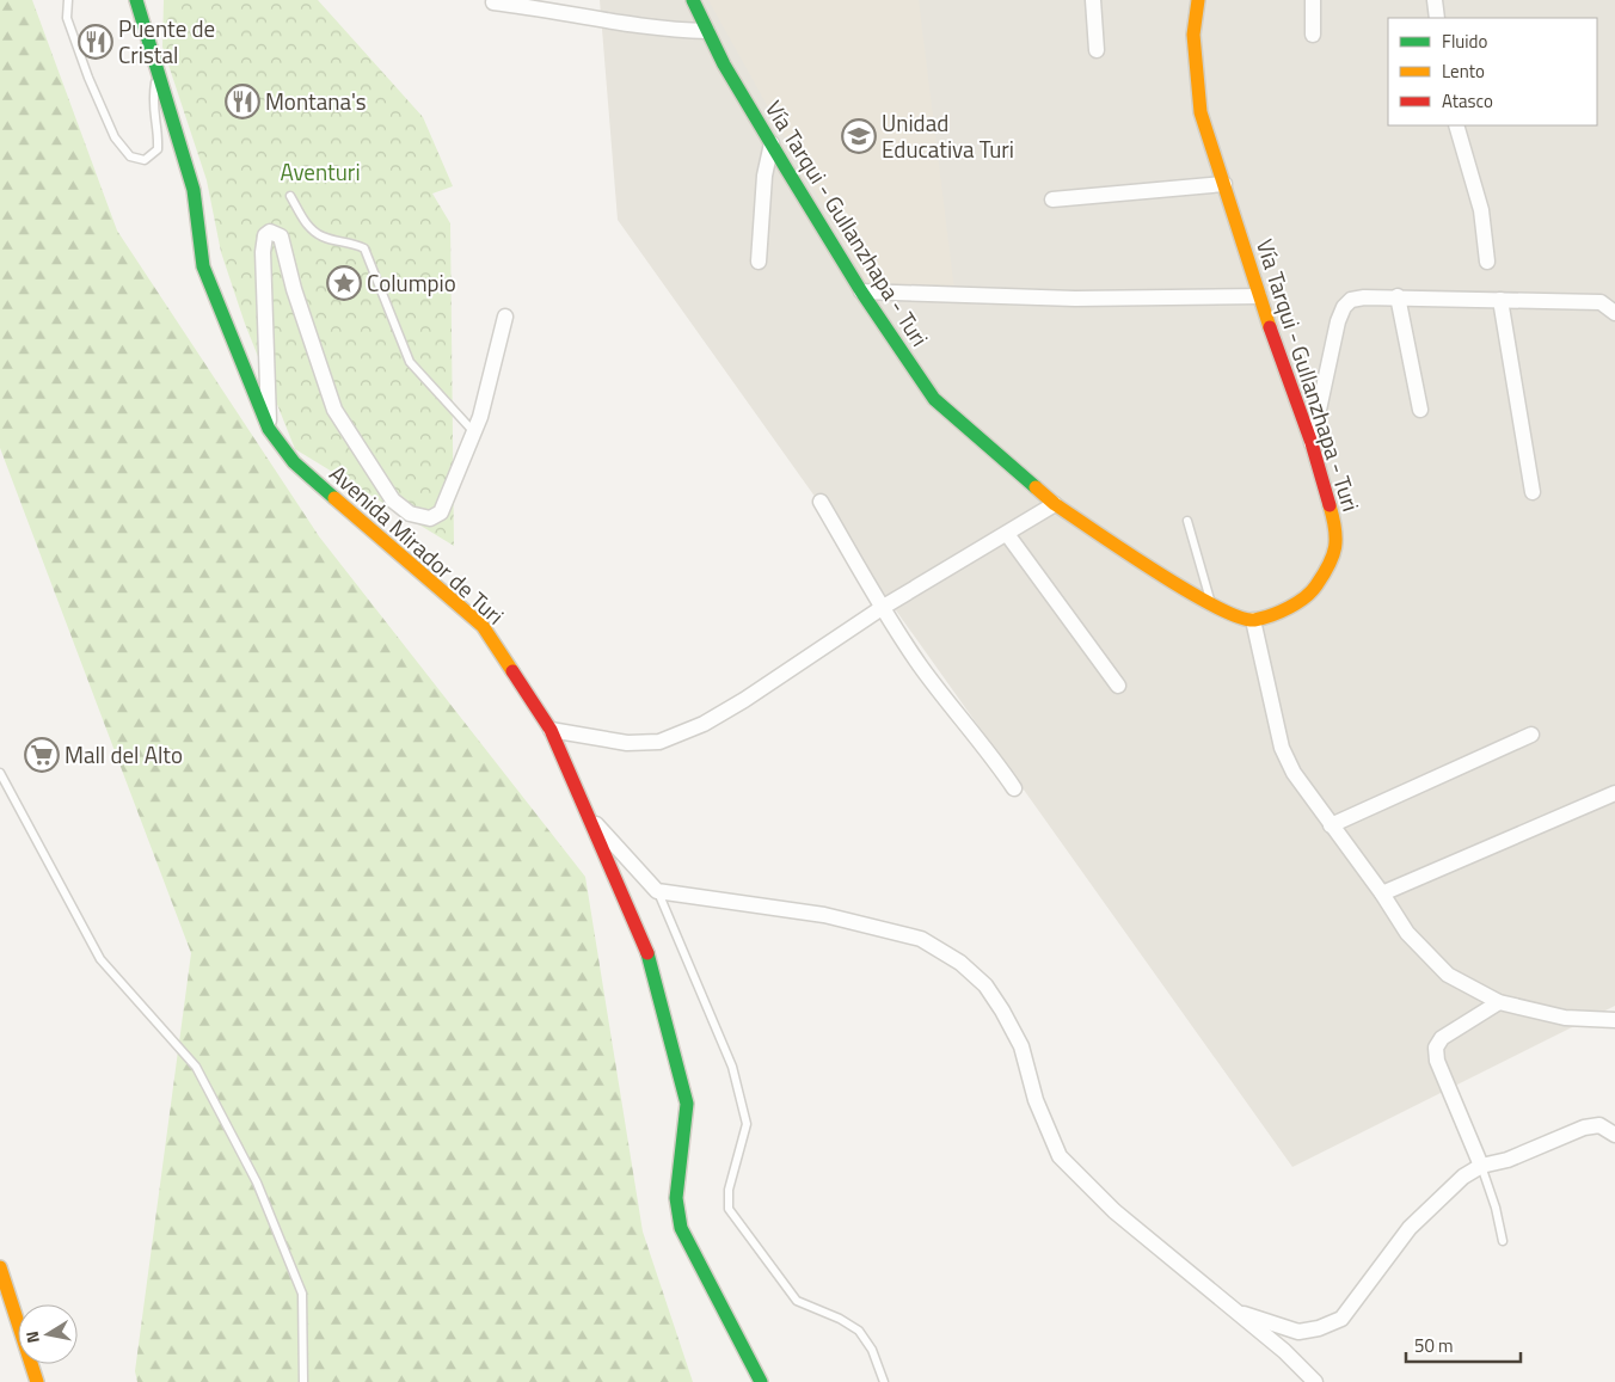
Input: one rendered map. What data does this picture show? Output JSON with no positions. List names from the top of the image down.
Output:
{
  "streets": {
    "main road": ["Vía Tarqui - Gullanzhapa - Turi", "Avenida Mirador de Turi"]
  },
  "parks": ["Aventuri"],
  "places": {
    "restaurant": ["Puente de Cristal", "Montana's"],
    "school or university": ["Unidad Educativa Turi"],
    "place": ["Columpio"],
    "supermarket": ["Mall del Alto"]
  },
  "legend": ["Fluido", "Lento", "Atasco"],
  "scale_bar": "50 m",
  "north": "left"
}
